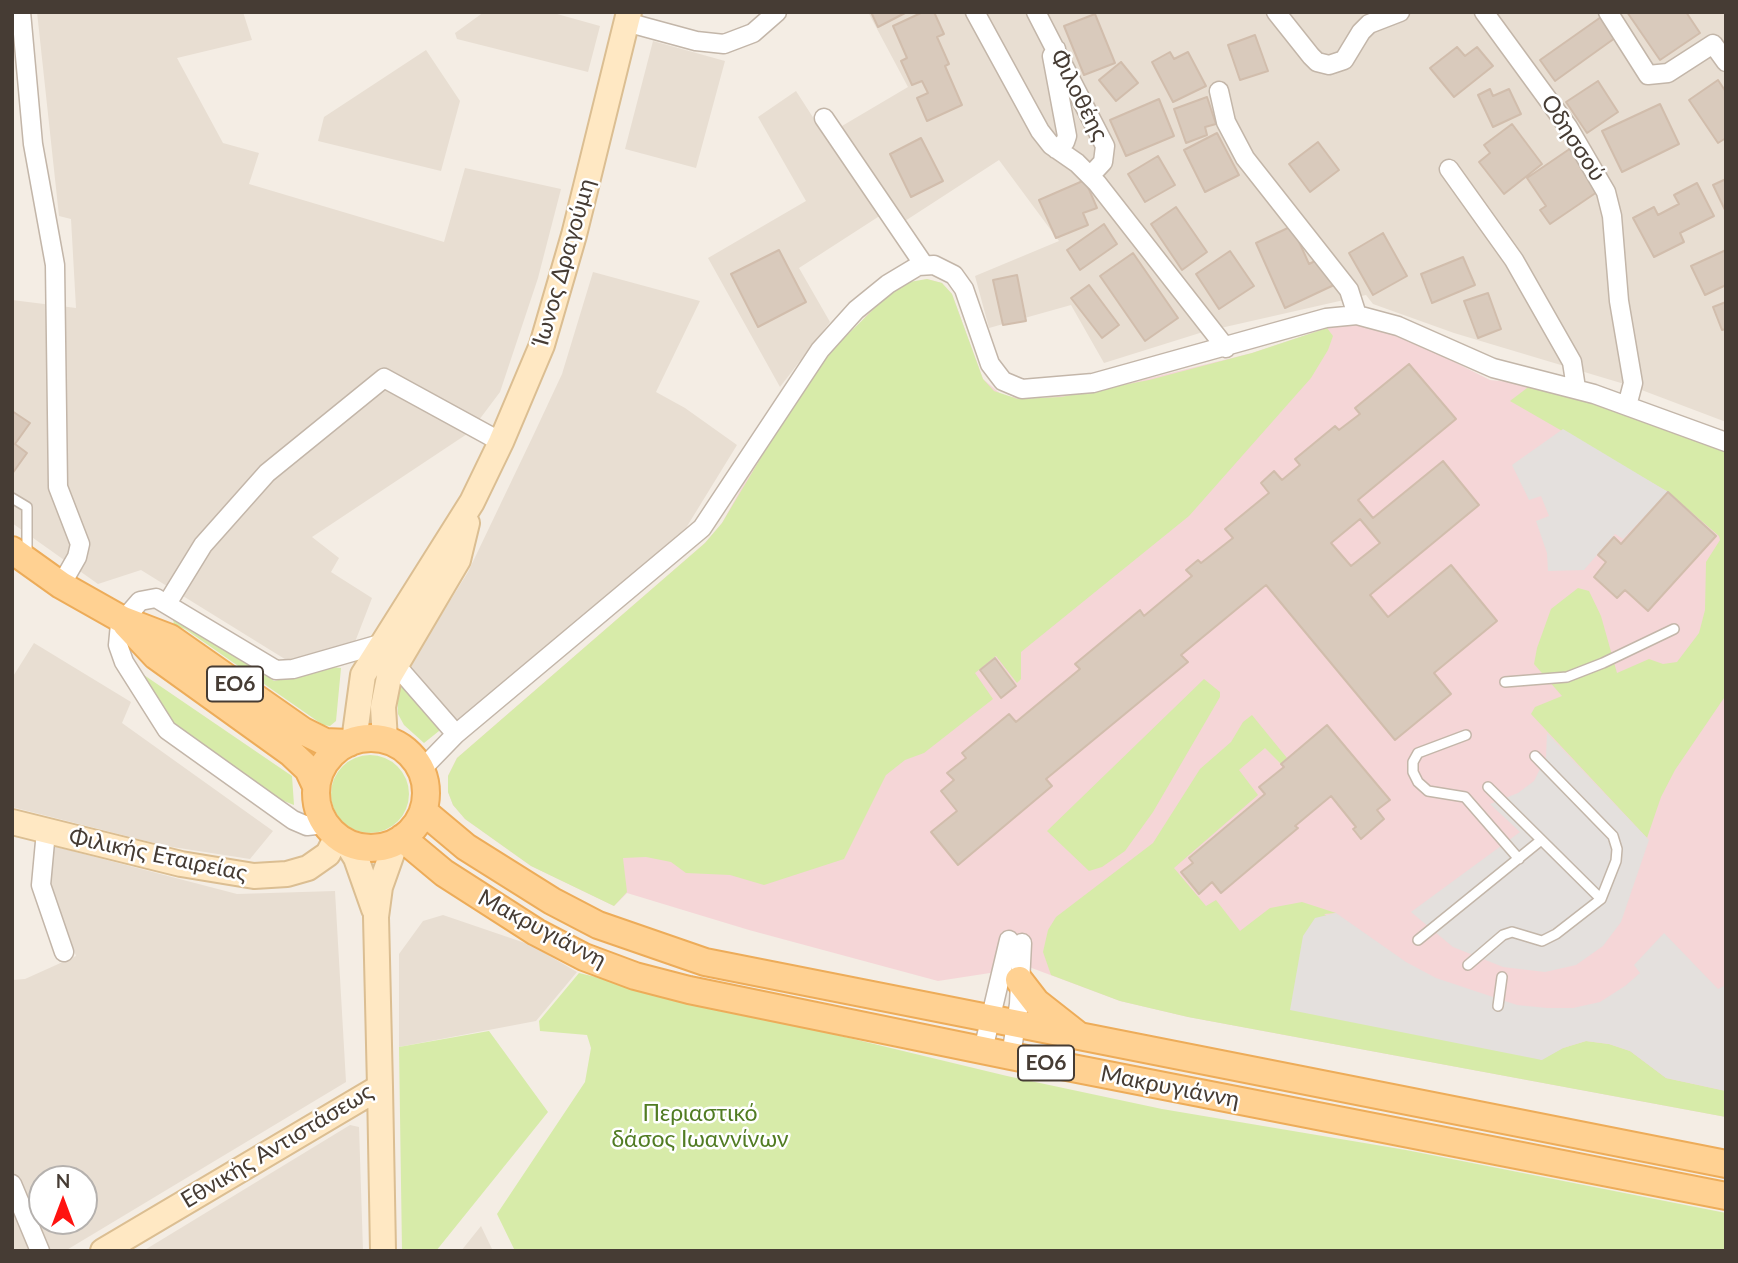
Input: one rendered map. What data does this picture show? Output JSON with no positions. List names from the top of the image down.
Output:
{
  "streets": {
    "main road": ["ΕΟ6", "Μακρυγιάννη"],
    "street": [
      "Φιλοθέης",
      "Οδησσού",
      "Ίωνος Δραγούμη",
      "Φιλικής Εταιρείας",
      "Εθνικής Αντιστάσεως"
    ]
  },
  "crossings": [
    ["ΕΟ6", "Φιλικής Εταιρείας"],
    ["ΕΟ6", "Μακρυγιάννη"],
    ["Φιλικής Εταιρείας", "Μακρυγιάννη"]
  ],
  "parks": ["Περιαστικό δάσος Ιωαννίνων"],
  "north": "top"
}
